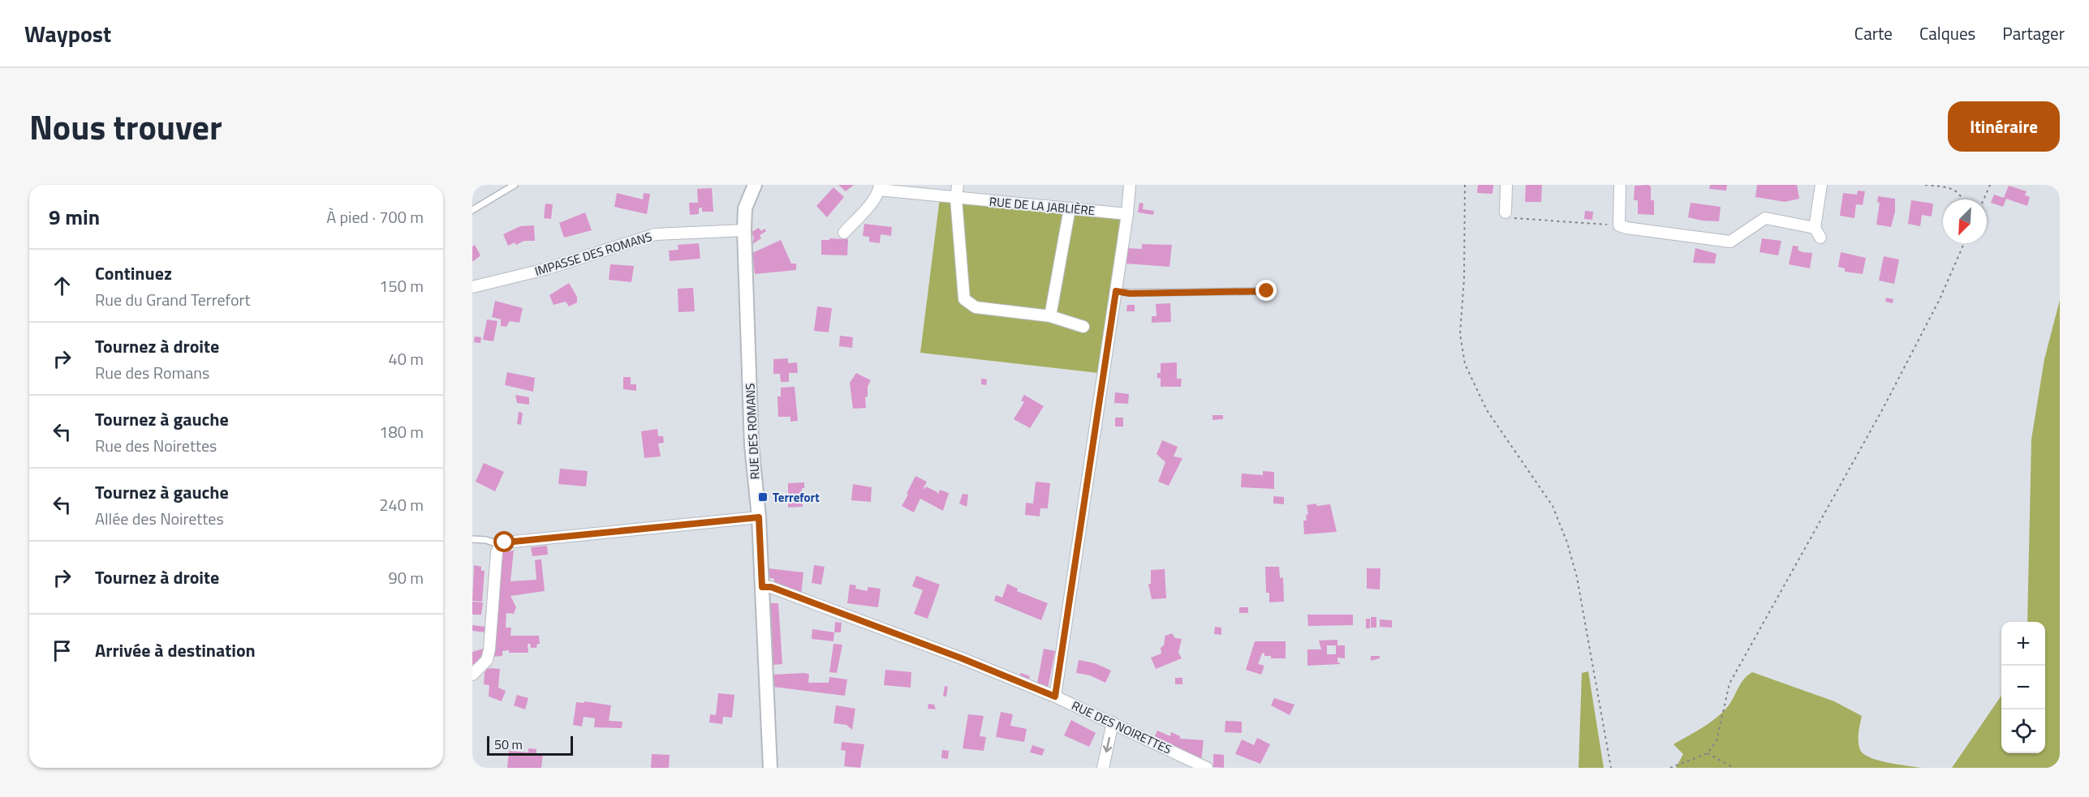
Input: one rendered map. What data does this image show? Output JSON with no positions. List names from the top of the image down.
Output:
{
  "streets": {
    "street": [
      "RUE DE LA JABLIÈRE",
      "IMPASSE DES ROMANS",
      "RUE DES ROMANS",
      "RUE DES NOIRETTES"
    ]
  },
  "crossings": [
    ["IMPASSE DES ROMANS", "RUE DES ROMANS"],
    ["RUE DES ROMANS", "RUE DES NOIRETTES"]
  ],
  "places": {
    "transit": ["Terrefort"]
  },
  "scale_bar": "50 m",
  "north": "bottom left",
  "page": {
    "header": "Waypost",
    "nav": ["Carte", "Calques", "Partager"],
    "title": "Nous trouver",
    "buttons": "Itinéraire",
    "heading": ["9 min", "À pied · 700 m"],
    "list": [
      ["Continuez", "Rue du Grand Terrefort", "150 m"],
      ["Tournez à droite", "Rue des Romans", "40 m"],
      ["Tournez à gauche", "Rue des Noirettes", "180 m"],
      ["Tournez à gauche", "Allée des Noirettes", "240 m"],
      ["Tournez à droite", "90 m"],
      "Arrivée à destination"
    ],
    "map_buttons": ["+", "−"],
    "scale": "50 m"
  }
}
